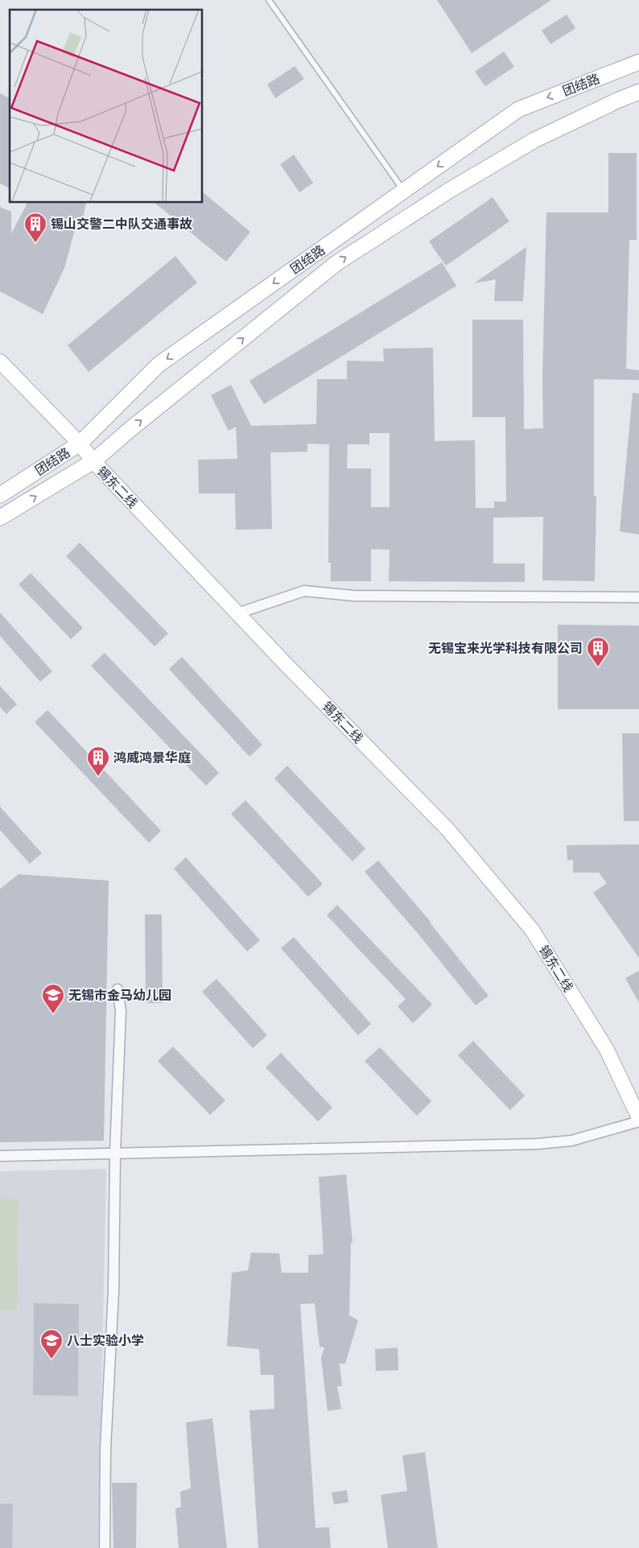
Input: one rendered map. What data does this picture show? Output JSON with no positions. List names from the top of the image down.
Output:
{
  "streets": {
    "main road": ["团结路", "锡东二线"]
  },
  "crossings": [
    ["团结路", "锡东二线"]
  ],
  "places": {
    "building": ["锡山交警二中队交通事故", "无锡宝来光学科技有限公司", "鸿威鸿景华庭"],
    "school or university": ["无锡市金马幼儿园", "八士实验小学"]
  }
}
